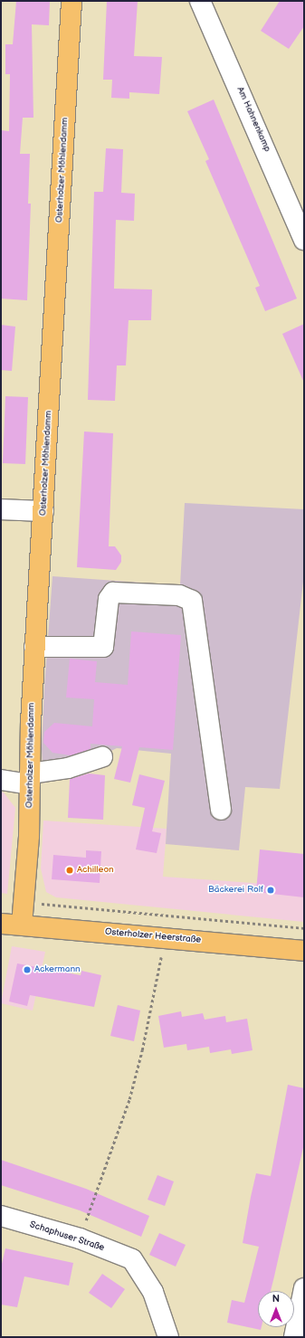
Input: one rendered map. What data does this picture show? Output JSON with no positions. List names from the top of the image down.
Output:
{
  "streets": {
    "main road": ["Osterholzer Möhlendamm", "Osterholzer Heerstraße"],
    "street": ["Am Hahnenkamp", "Schaphuser Straße"]
  },
  "crossings": [
    ["Osterholzer Möhlendamm", "Osterholzer Heerstraße"]
  ],
  "places": ["Achilleon", "Bäckerei Rolf", "Ackermann"],
  "north": "top"
}
